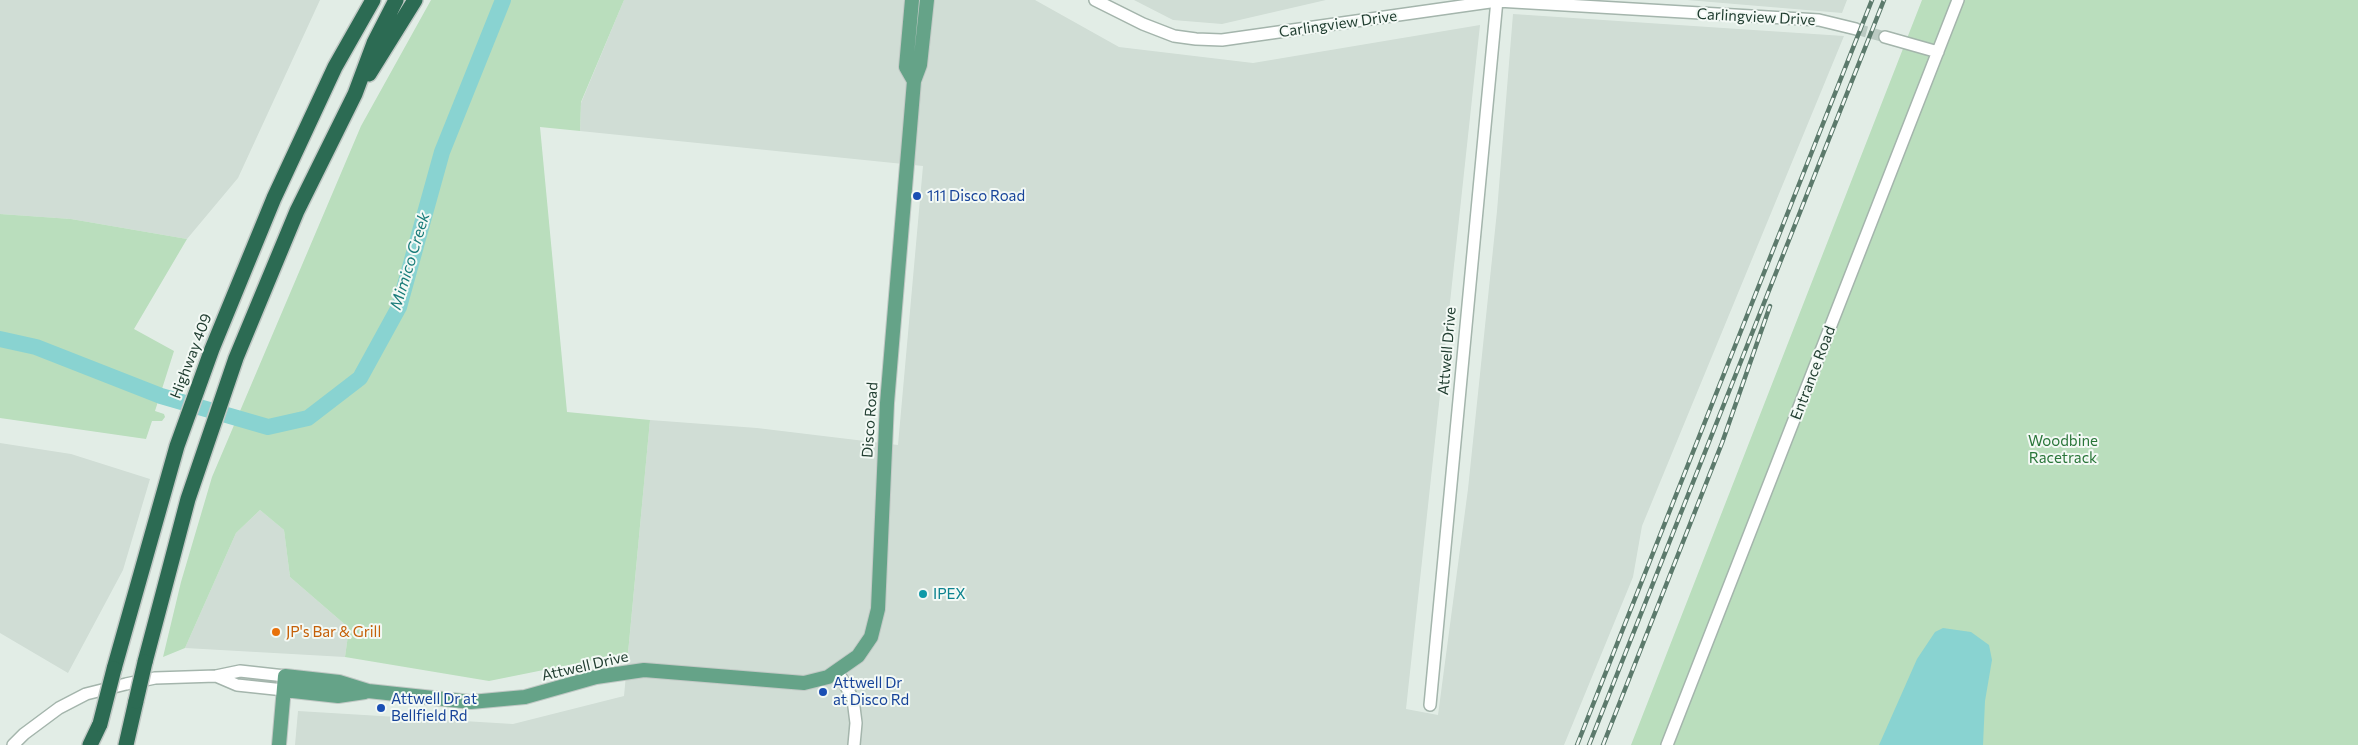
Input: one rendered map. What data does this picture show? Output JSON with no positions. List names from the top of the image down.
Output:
{
  "streets": {
    "highway": ["Highway 409"],
    "main road": ["Attwell Drive", "Disco Road"],
    "street": ["Carlingview Drive", "Entrance Road"]
  },
  "crossings": [
    ["Carlingview Drive", "Attwell Drive"],
    ["Attwell Drive", "Disco Road"]
  ],
  "water": ["Mimico Creek"],
  "parks": ["Woodbine Racetrack"],
  "places": [
    "111 Disco Road",
    "IPEX",
    "JP's Bar & Grill",
    "Attwell Dr at Disco Rd",
    "Attwell Dr at Bellfield Rd"
  ]
}
